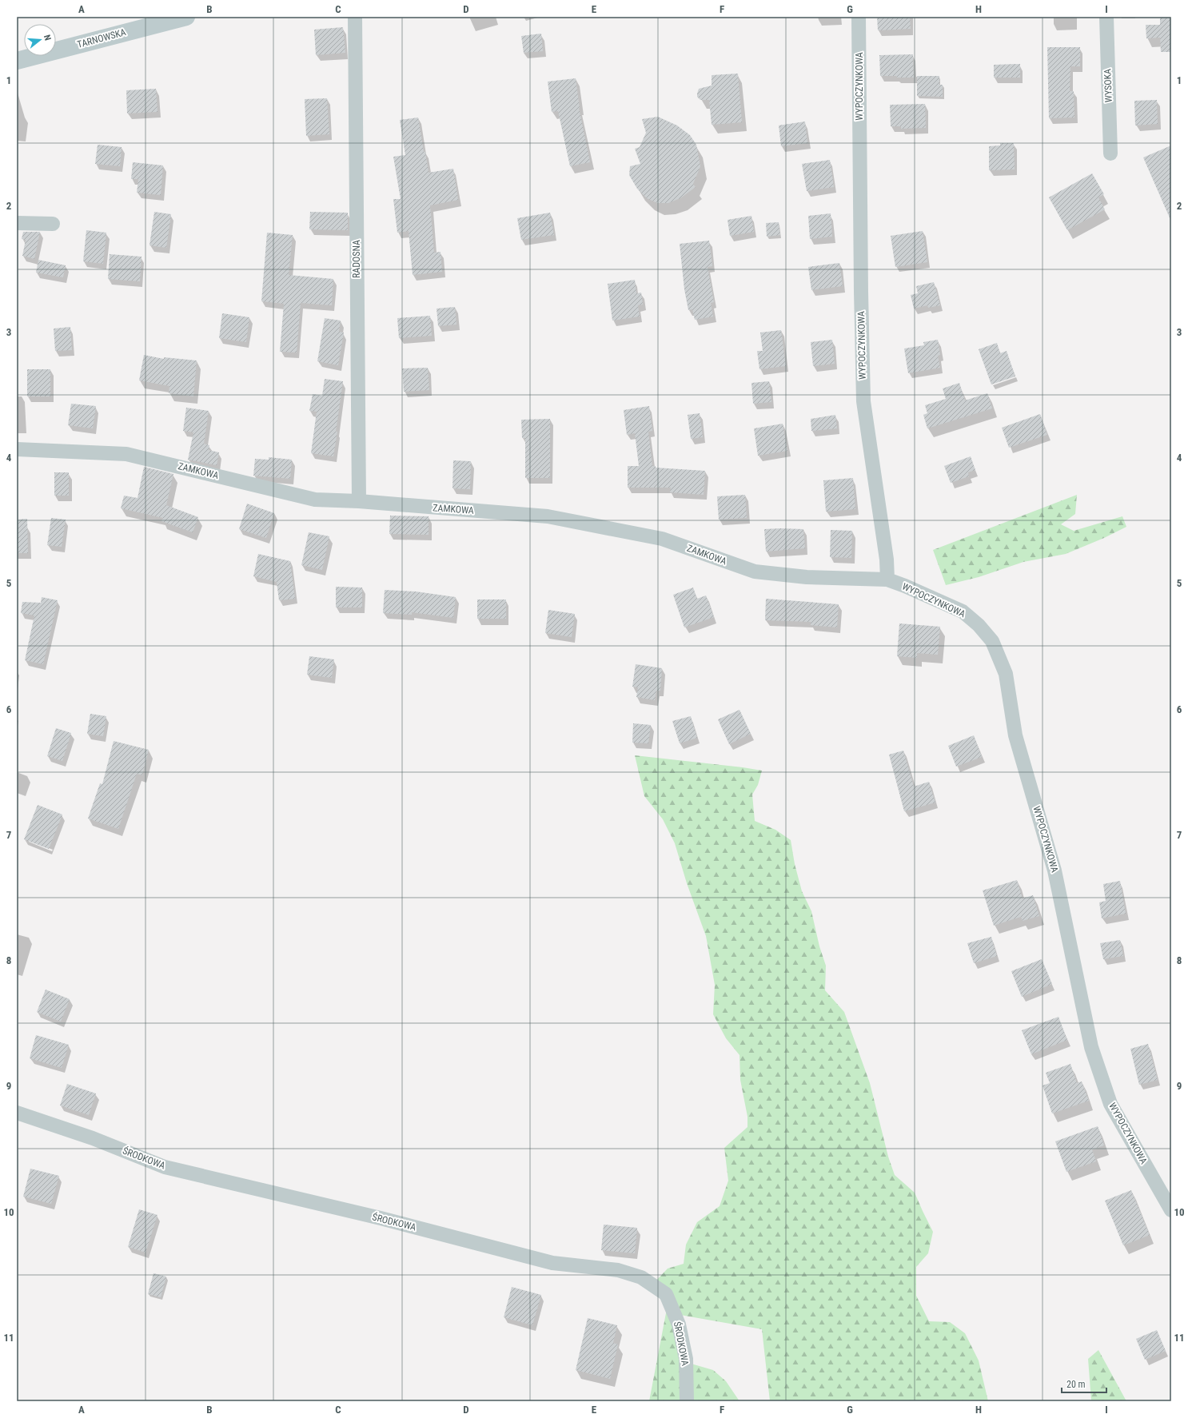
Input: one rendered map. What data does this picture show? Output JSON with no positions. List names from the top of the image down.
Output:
{
  "streets": {
    "main road": ["TARNOWSKA"],
    "street": [
      "WYSOKA",
      "WYPOCZYNKOWA",
      "RADOSNA",
      "ZAMKOWA",
      "ŚRODKOWA"
    ]
  },
  "crossings": [
    ["WYPOCZYNKOWA", "ZAMKOWA"],
    ["RADOSNA", "ZAMKOWA"]
  ],
  "scale_bar": "20 m",
  "north": "right",
  "grid": {
    "columns": [
      "A",
      "B",
      "C",
      "D",
      "E",
      "F",
      "G",
      "H",
      "I"
    ],
    "rows": [
      "1",
      "2",
      "3",
      "4",
      "5",
      "6",
      "7",
      "8",
      "9",
      "10",
      "11"
    ]
  }
}
